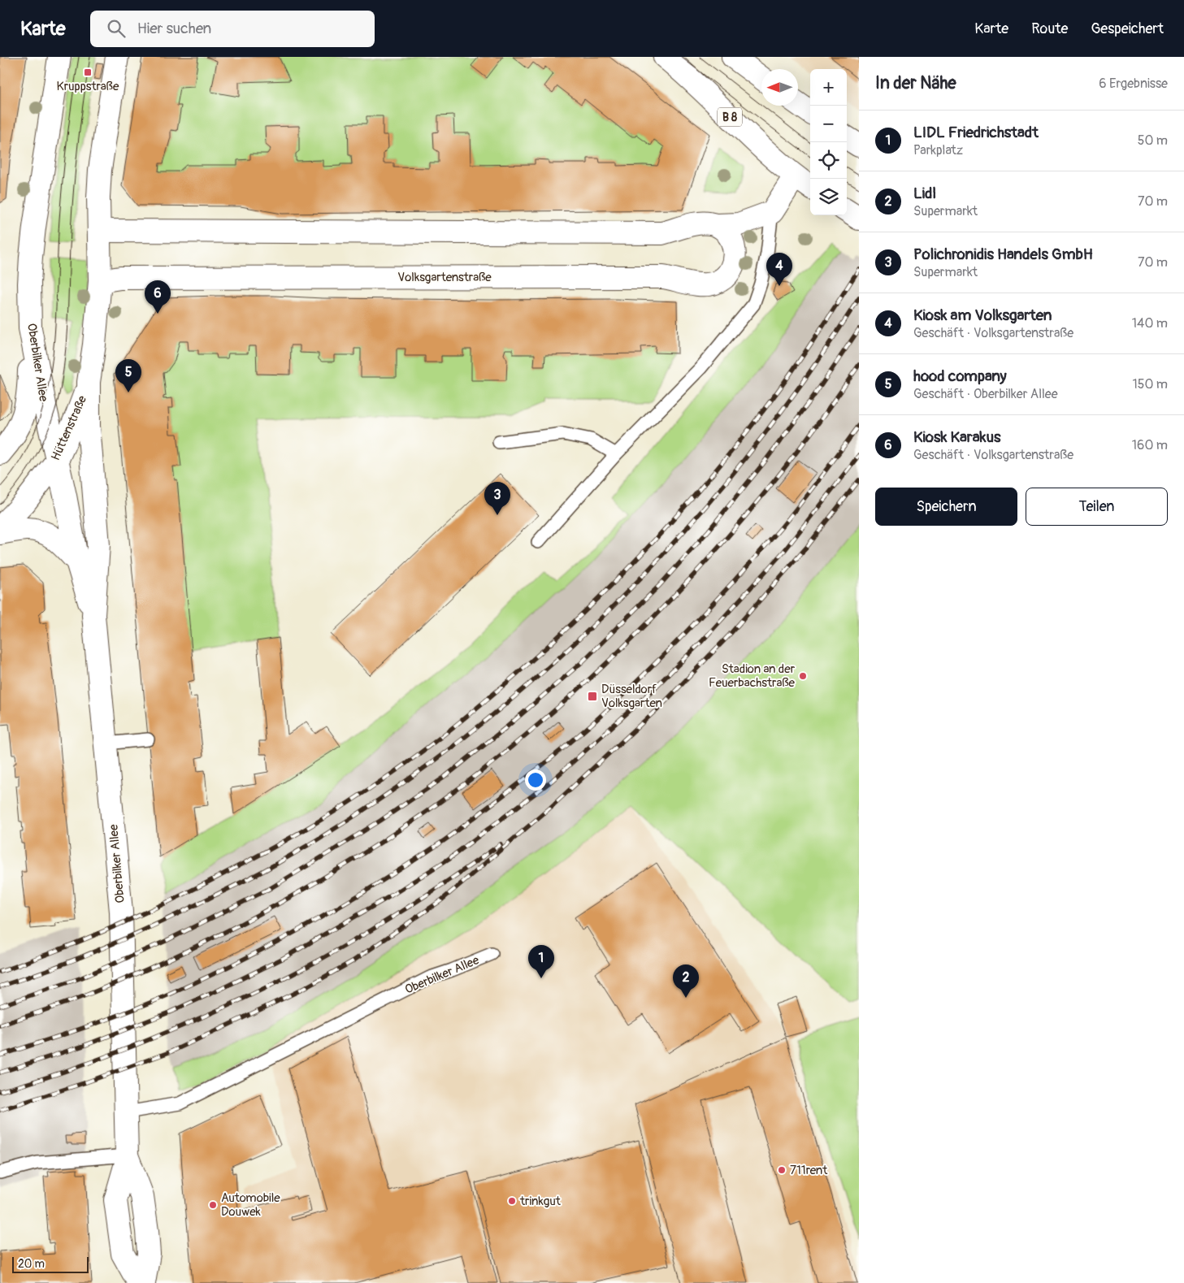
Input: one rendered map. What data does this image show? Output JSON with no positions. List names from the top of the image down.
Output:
{
  "streets": {
    "main road": [
      "B 8",
      "Volksgartenstraße",
      "Oberbilker Allee",
      "Hüttenstraße"
    ]
  },
  "crossings": [
    ["Volksgartenstraße", "Oberbilker Allee"],
    ["Oberbilker Allee", "Hüttenstraße"]
  ],
  "places": {
    "transit": ["Kruppstraße", "Düsseldorf Volksgarten"],
    "other": [
      "Stadion an der Feuerbachstraße",
      "711rent",
      "trinkgut",
      "Automobile Douwek"
    ]
  },
  "scale_bar": "20 m",
  "north": "left",
  "page": {
    "header": "Karte",
    "search": "Hier suchen",
    "nav": ["Karte", "Route", "Gespeichert"],
    "heading": ["In der Nähe", "6 Ergebnisse"],
    "map_buttons": ["+", "−"],
    "list": [
      {
        "mark": "1",
        "name": "LIDL Friedrichstadt",
        "note": "Parkplatz",
        "value": "50 m"
      },
      {
        "mark": "2",
        "name": "Lidl",
        "note": "Supermarkt",
        "value": "70 m"
      },
      {
        "mark": "3",
        "name": "Polichronidis Handels GmbH",
        "note": "Supermarkt",
        "value": "70 m"
      },
      {
        "mark": "4",
        "name": "Kiosk am Volksgarten",
        "note": "Geschäft · Volksgartenstraße",
        "value": "140 m"
      },
      {
        "mark": "5",
        "name": "hood company",
        "note": "Geschäft · Oberbilker Allee",
        "value": "150 m"
      },
      {
        "mark": "6",
        "name": "Kiosk Karakus",
        "note": "Geschäft · Volksgartenstraße",
        "value": "160 m"
      }
    ],
    "pins": [
      "4",
      "6",
      "5",
      "3",
      "1",
      "2"
    ],
    "buttons": ["Speichern", "Teilen"],
    "scale": "20 m"
  }
}
